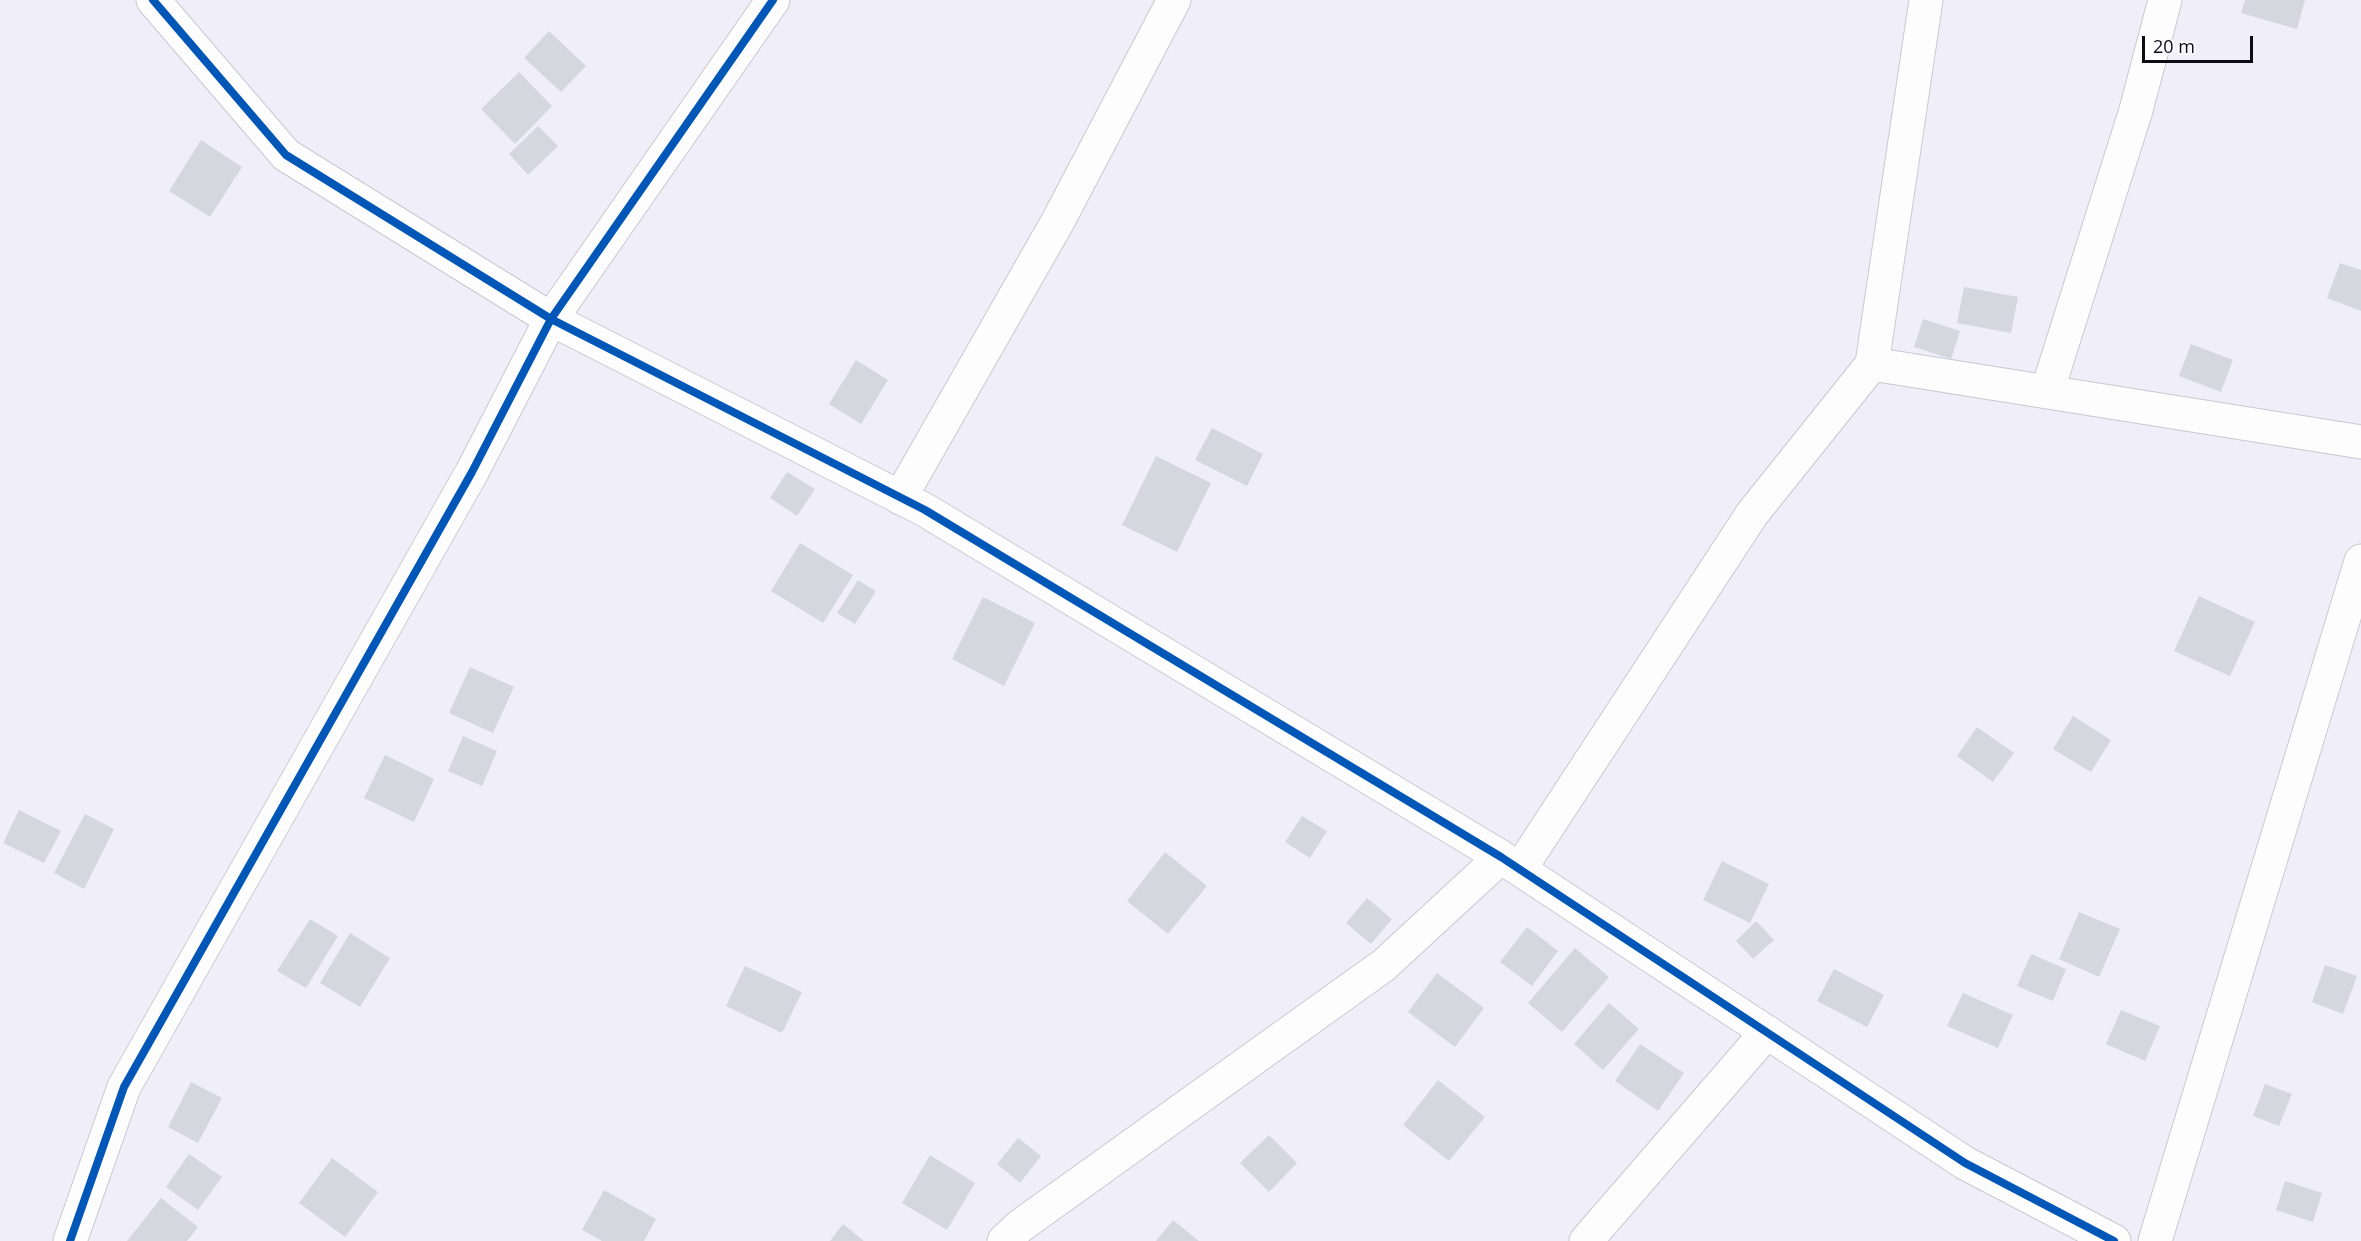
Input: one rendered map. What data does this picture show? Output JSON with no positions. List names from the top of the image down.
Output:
{
  "scale_bar": "20 m"
}
